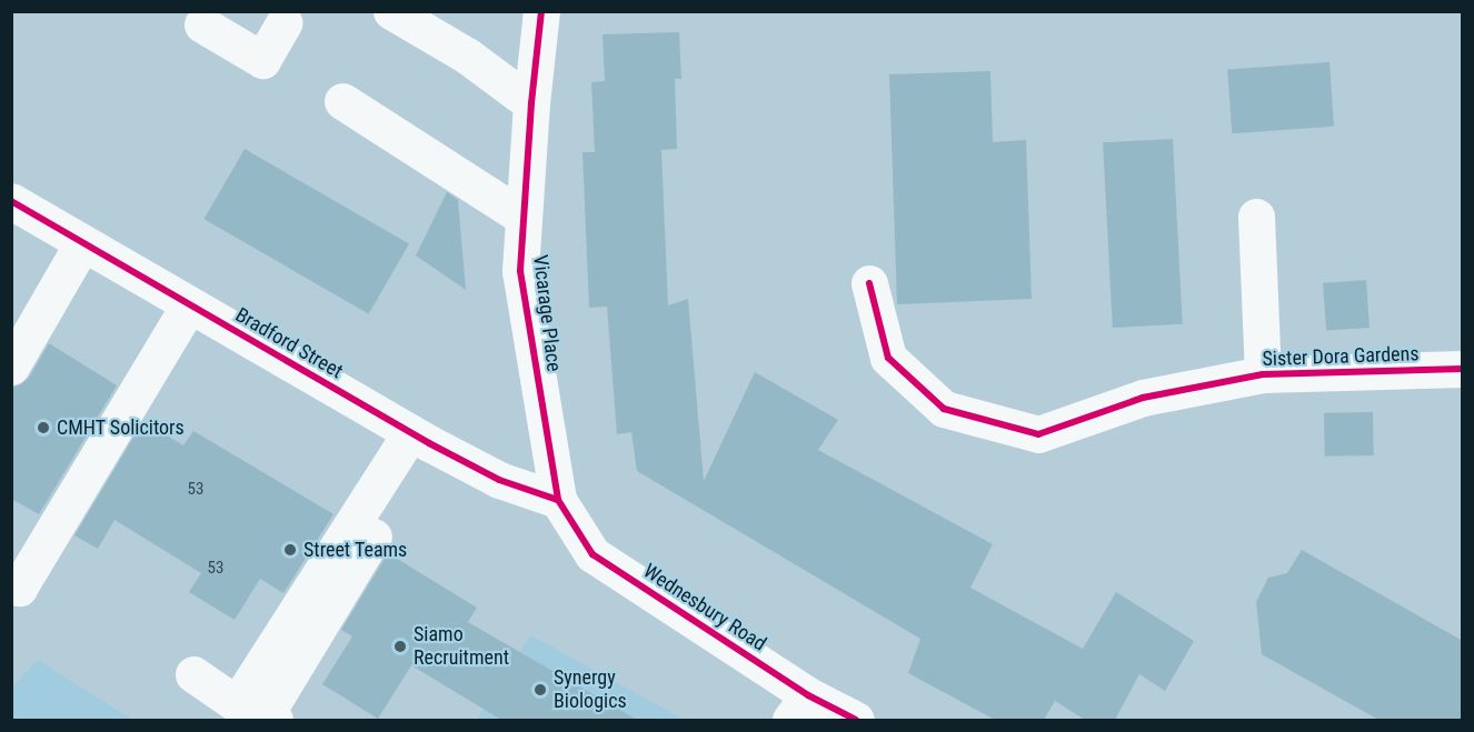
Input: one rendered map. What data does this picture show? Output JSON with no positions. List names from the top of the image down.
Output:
{
  "streets": {
    "street": [
      "Vicarage Place",
      "Bradford Street",
      "Sister Dora Gardens",
      "Wednesbury Road"
    ]
  },
  "crossings": [
    ["Vicarage Place", "Bradford Street"],
    ["Vicarage Place", "Wednesbury Road"],
    ["Bradford Street", "Wednesbury Road"]
  ],
  "places": [
    "CMHT Solicitors",
    "Street Teams",
    "Siamo Recruitment",
    "Synergy Biologics"
  ],
  "house_numbers": ["53", "53"]
}
